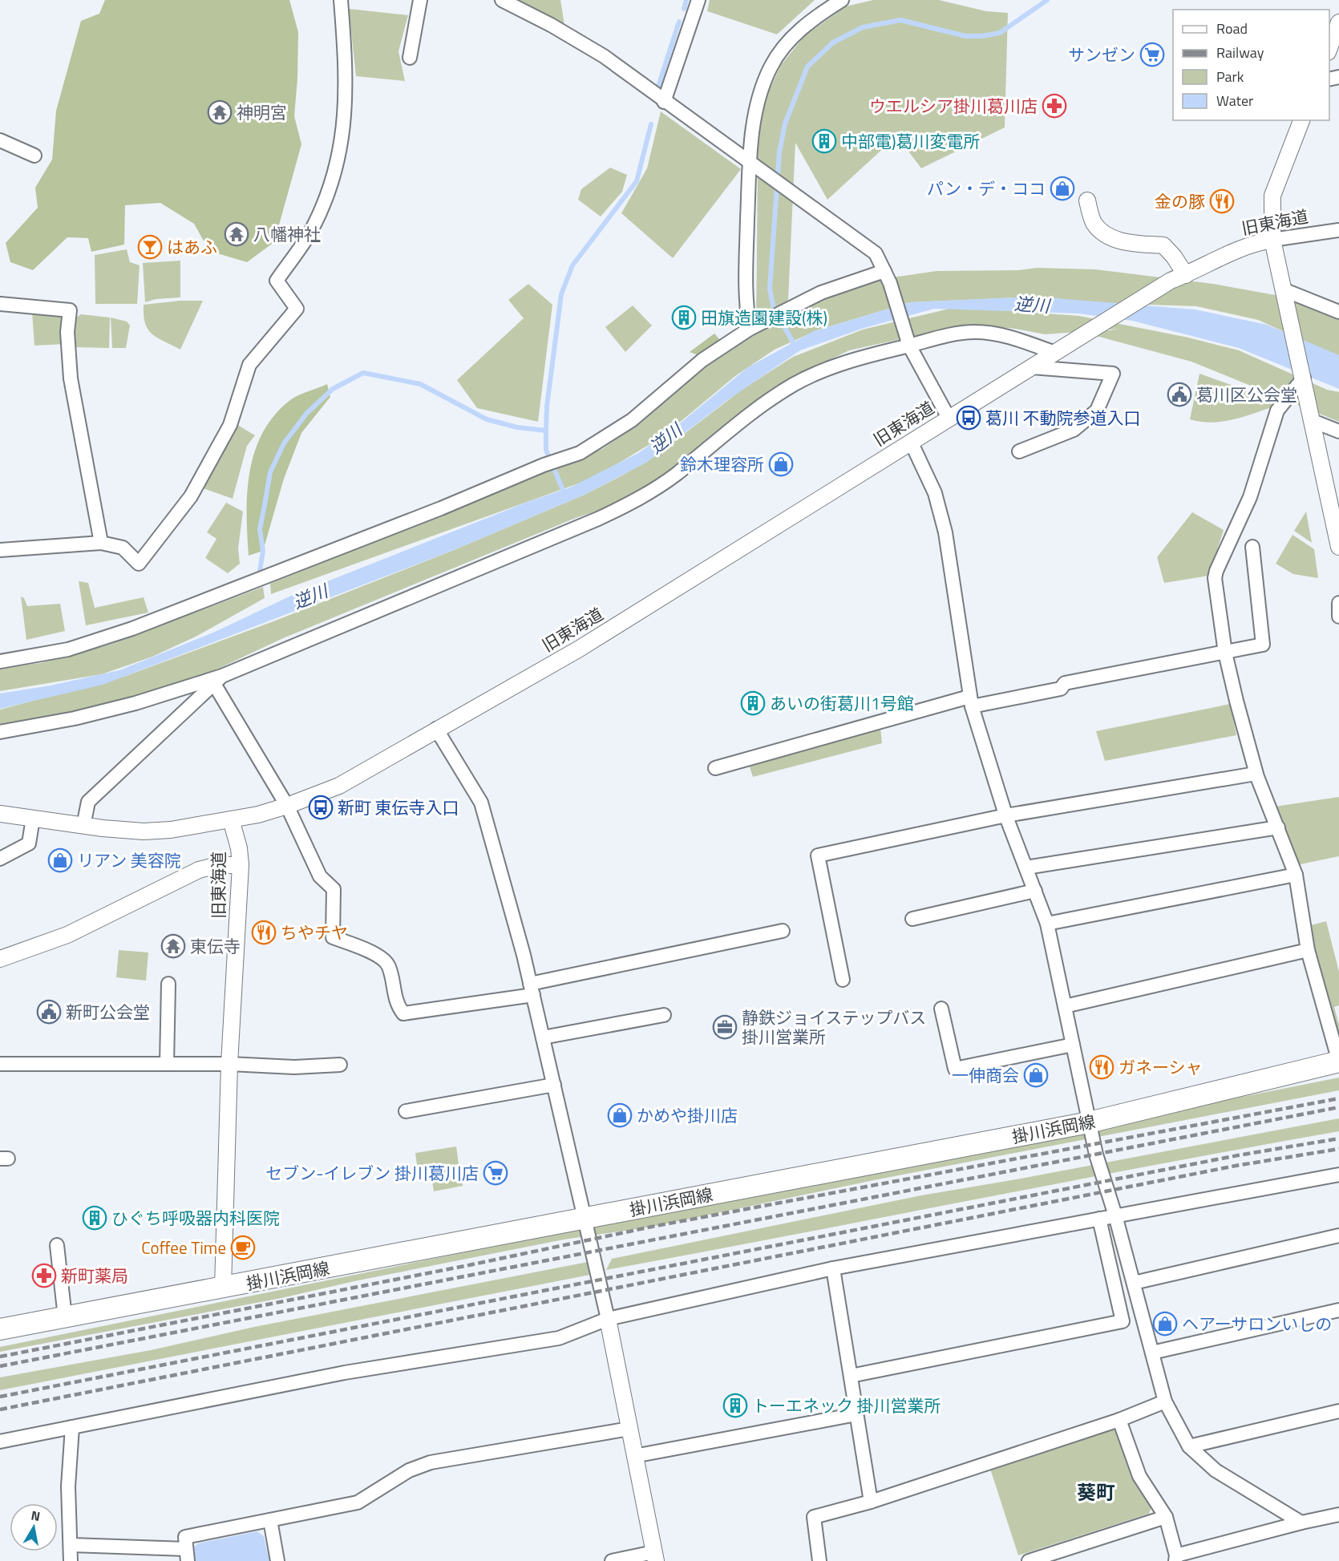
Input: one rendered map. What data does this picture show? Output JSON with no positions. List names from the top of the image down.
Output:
{
  "streets": {
    "main road": ["掛川浜岡線"],
    "street": ["旧東海道"]
  },
  "crossings": [
    ["旧東海道", "掛川浜岡線"]
  ],
  "districts": ["葵町"],
  "water": ["逆川"],
  "places": {
    "supermarket": ["サンゼン", "セブン-イレブン 掛川葛川店"],
    "pharmacy": ["ウエルシア掛川葛川店", "新町薬局"],
    "temple": ["神明宮", "八幡神社", "東伝寺"],
    "building": [
      "中部電)葛川変電所",
      "田旗造園建設(株)",
      "あいの街葛川1号館",
      "ひぐち呼吸器内科医院",
      "トーエネック 掛川営業所"
    ],
    "shop": [
      "パン・デ・ココ",
      "鈴木理容所",
      "リアン 美容院",
      "一伸商会",
      "かめや掛川店",
      "ヘアーサロンいしの"
    ],
    "restaurant": ["金の豚", "ちやチヤ", "ガネーシャ"],
    "bar": ["はあふ"],
    "public building": ["葛川区公会堂", "新町公会堂"],
    "bus stop": ["葛川 不動院参道入口", "新町 東伝寺入口"],
    "office": ["静鉄ジョイステップバス 掛川営業所"],
    "cafe": ["Coffee Time"]
  },
  "legend": [
    "Road",
    "Railway",
    "Park",
    "Water"
  ],
  "north": "top"
}
